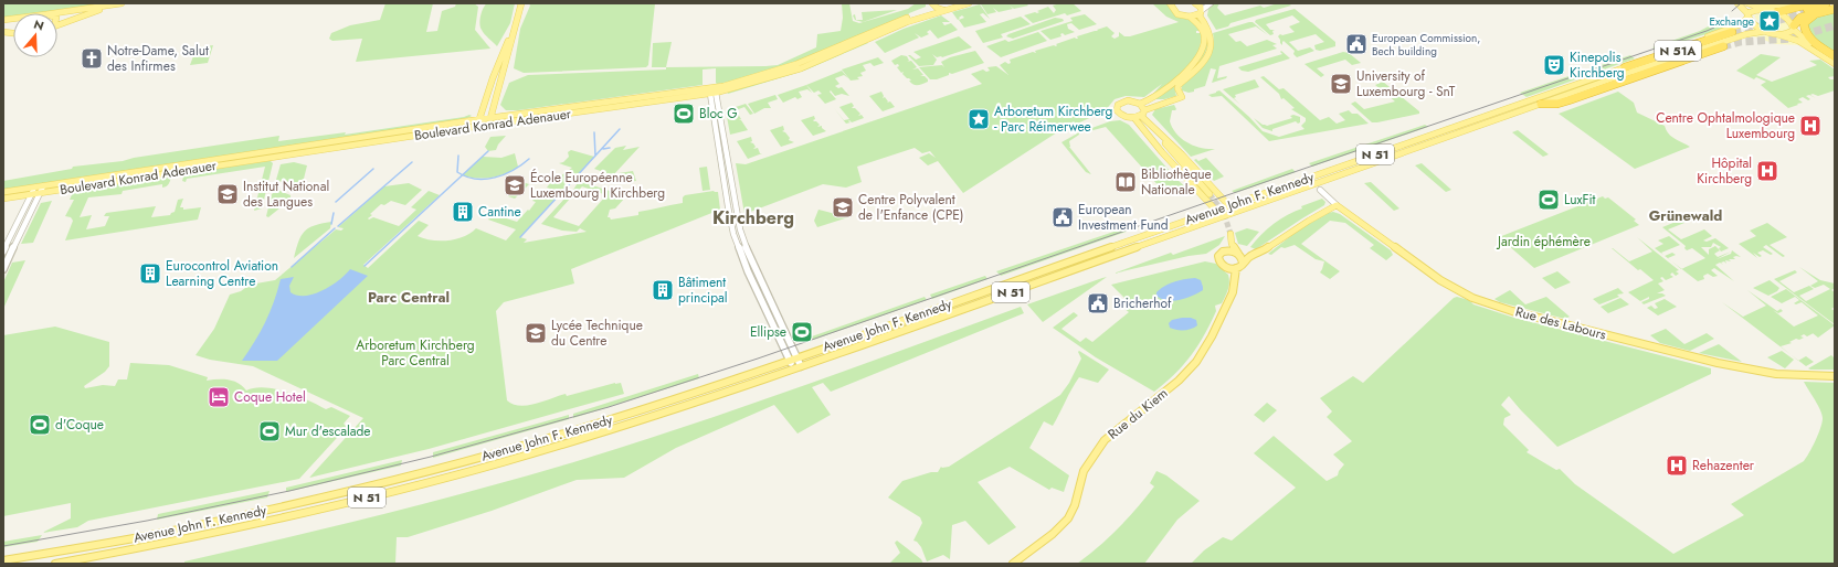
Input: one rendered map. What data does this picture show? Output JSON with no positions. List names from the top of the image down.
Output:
{
  "streets": {
    "highway": ["N 51A", "N 51"],
    "main road": [
      "Boulevard Konrad Adenauer",
      "Avenue John F. Kennedy",
      "Rue des Labours",
      "Rue du Kiem"
    ]
  },
  "crossings": [
    ["N 51A", "Avenue John F. Kennedy"],
    ["N 51", "Avenue John F. Kennedy"]
  ],
  "districts": ["Grünewald", "Kirchberg", "Parc Central"],
  "parks": ["Jardin éphémère", "Arboretum Kirchberg Parc Central"],
  "places": {
    "place": ["Exchange", "Arboretum Kirchberg - Parc Réimerwee"],
    "public building": ["European Commission, Bech building", "European Investment Fund", "Bricherhof"],
    "church": ["Notre-Dame, Salut des Infirmes"],
    "theatre": ["Kinepolis Kirchberg"],
    "school or university": [
      "University of Luxembourg - SnT",
      "École Européenne Luxembourg I Kirchberg",
      "Institut National des Langues",
      "Centre Polyvalent de l'Enfance (CPE)",
      "Lycée Technique du Centre"
    ],
    "sports": [
      "Bloc G",
      "LuxFit",
      "Ellipse",
      "d'Coque",
      "Mur d'escalade"
    ],
    "hospital": ["Centre Ophtalmologique Luxembourg", "Hôpital Kirchberg", "Rehazenter"],
    "library": ["Bibliothèque Nationale"],
    "building": ["Cantine", "Eurocontrol Aviation Learning Centre", "Bâtiment principal"],
    "hotel": ["Coque Hotel"]
  },
  "north": "top"
}
